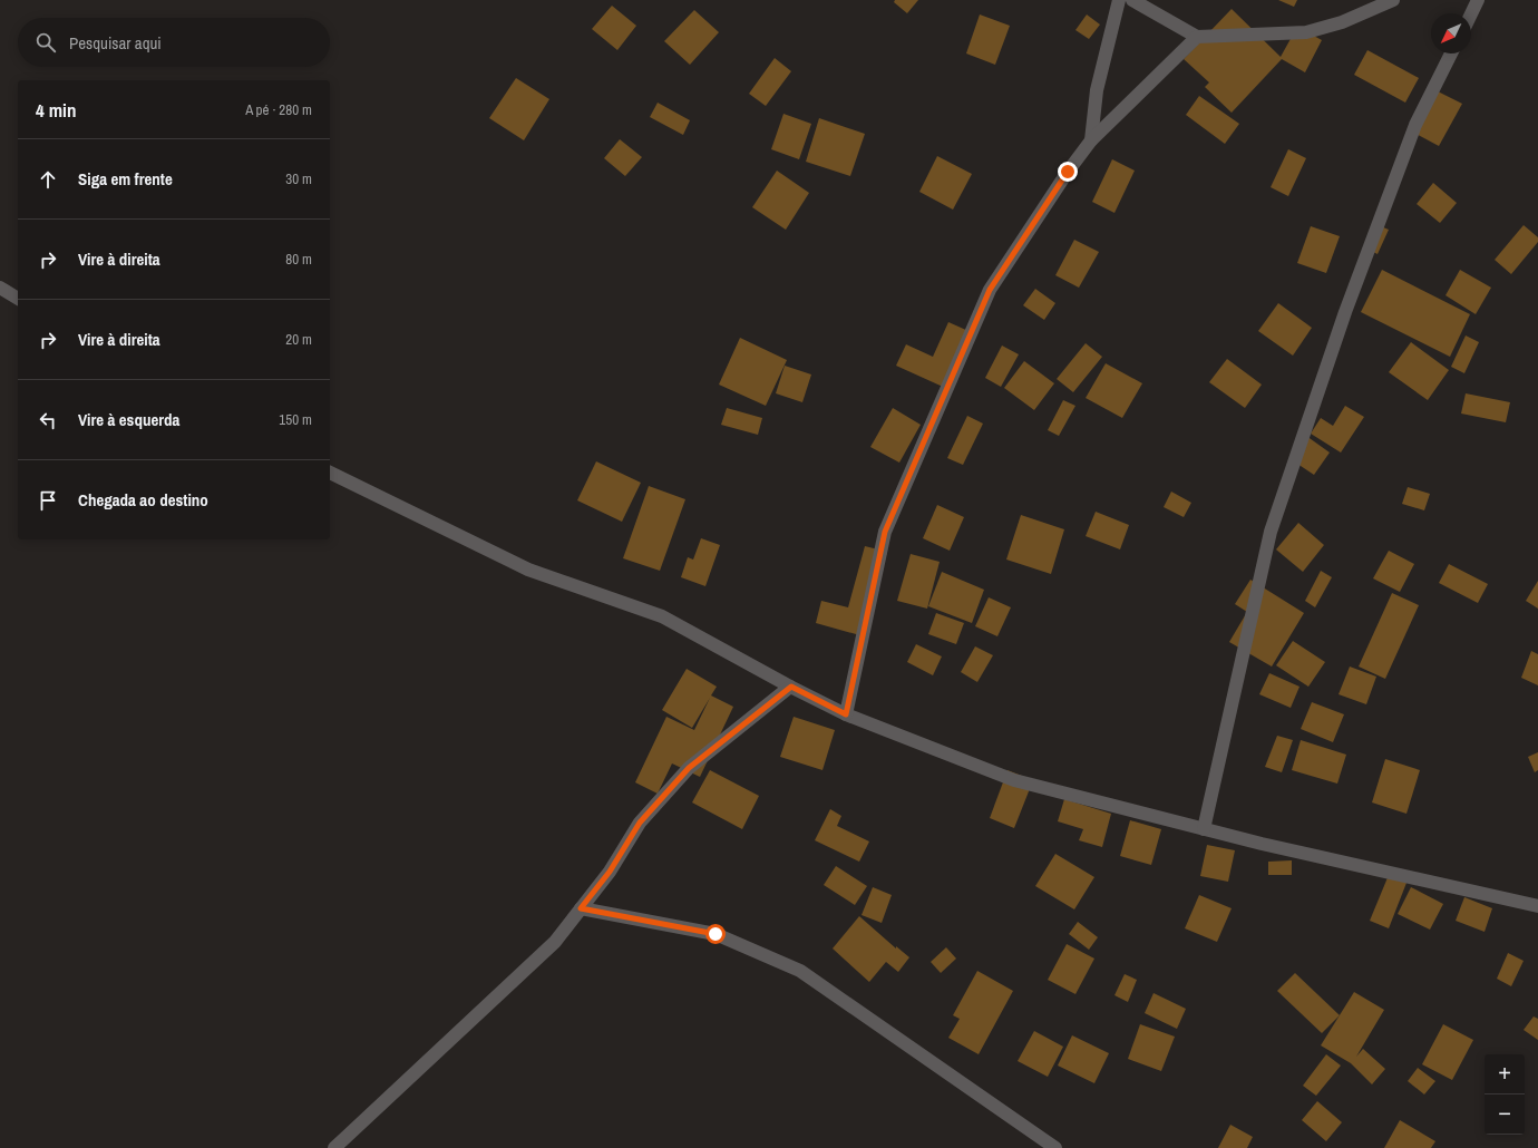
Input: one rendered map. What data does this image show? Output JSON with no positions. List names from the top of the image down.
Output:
{
  "north": "bottom left",
  "page": {
    "search": "Pesquisar aqui",
    "heading": ["4 min", "A pé · 280 m"],
    "list": [
      ["Siga em frente", "30 m"],
      ["Vire à direita", "80 m"],
      ["Vire à direita", "20 m"],
      ["Vire à esquerda", "150 m"],
      "Chegada ao destino"
    ],
    "map_buttons": ["+", "−"]
  }
}
